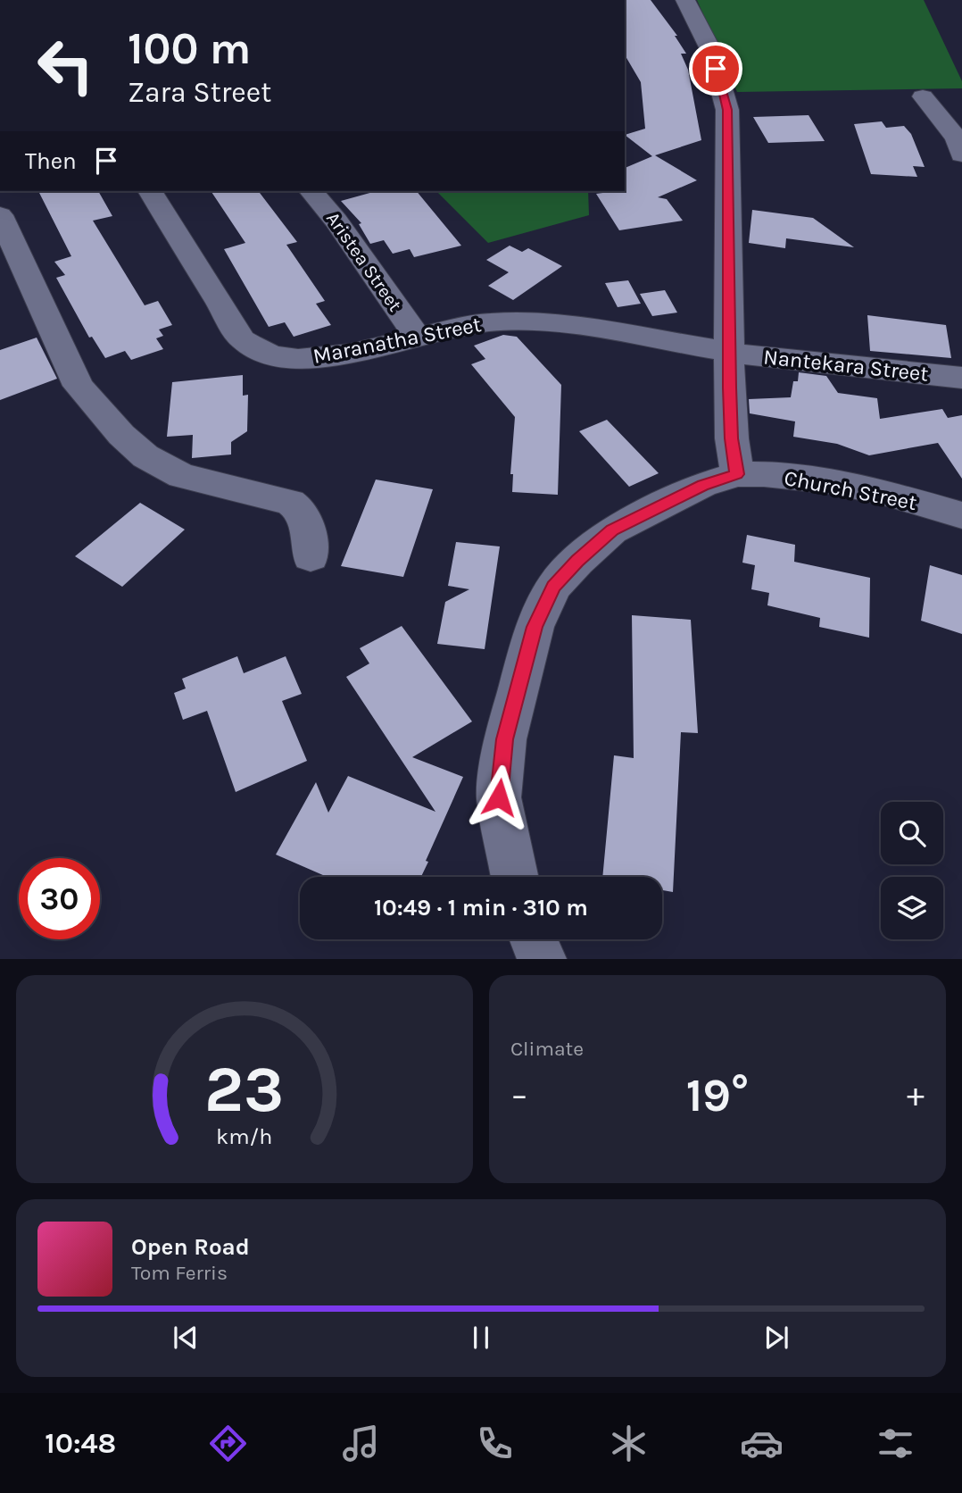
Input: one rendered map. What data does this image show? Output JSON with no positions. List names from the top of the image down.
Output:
{
  "streets": {
    "street": [
      "Aristea Street",
      "Maranatha Street",
      "Nantekara Street",
      "Church Street"
    ]
  },
  "crossings": [
    ["Aristea Street", "Maranatha Street"],
    ["Maranatha Street", "Nantekara Street"]
  ],
  "page": {
    "turn": ["100 m", "Zara Street"],
    "then": "Then",
    "limit": "30",
    "trip": "10:49 · 1 min · 310 m",
    "tile": "Climate",
    "heat": ["−", "19°", "+"],
    "song": ["Open Road", "Tom Ferris"],
    "tabs": "10:48",
    "gauge": ["23", "km/h"]
  }
}
